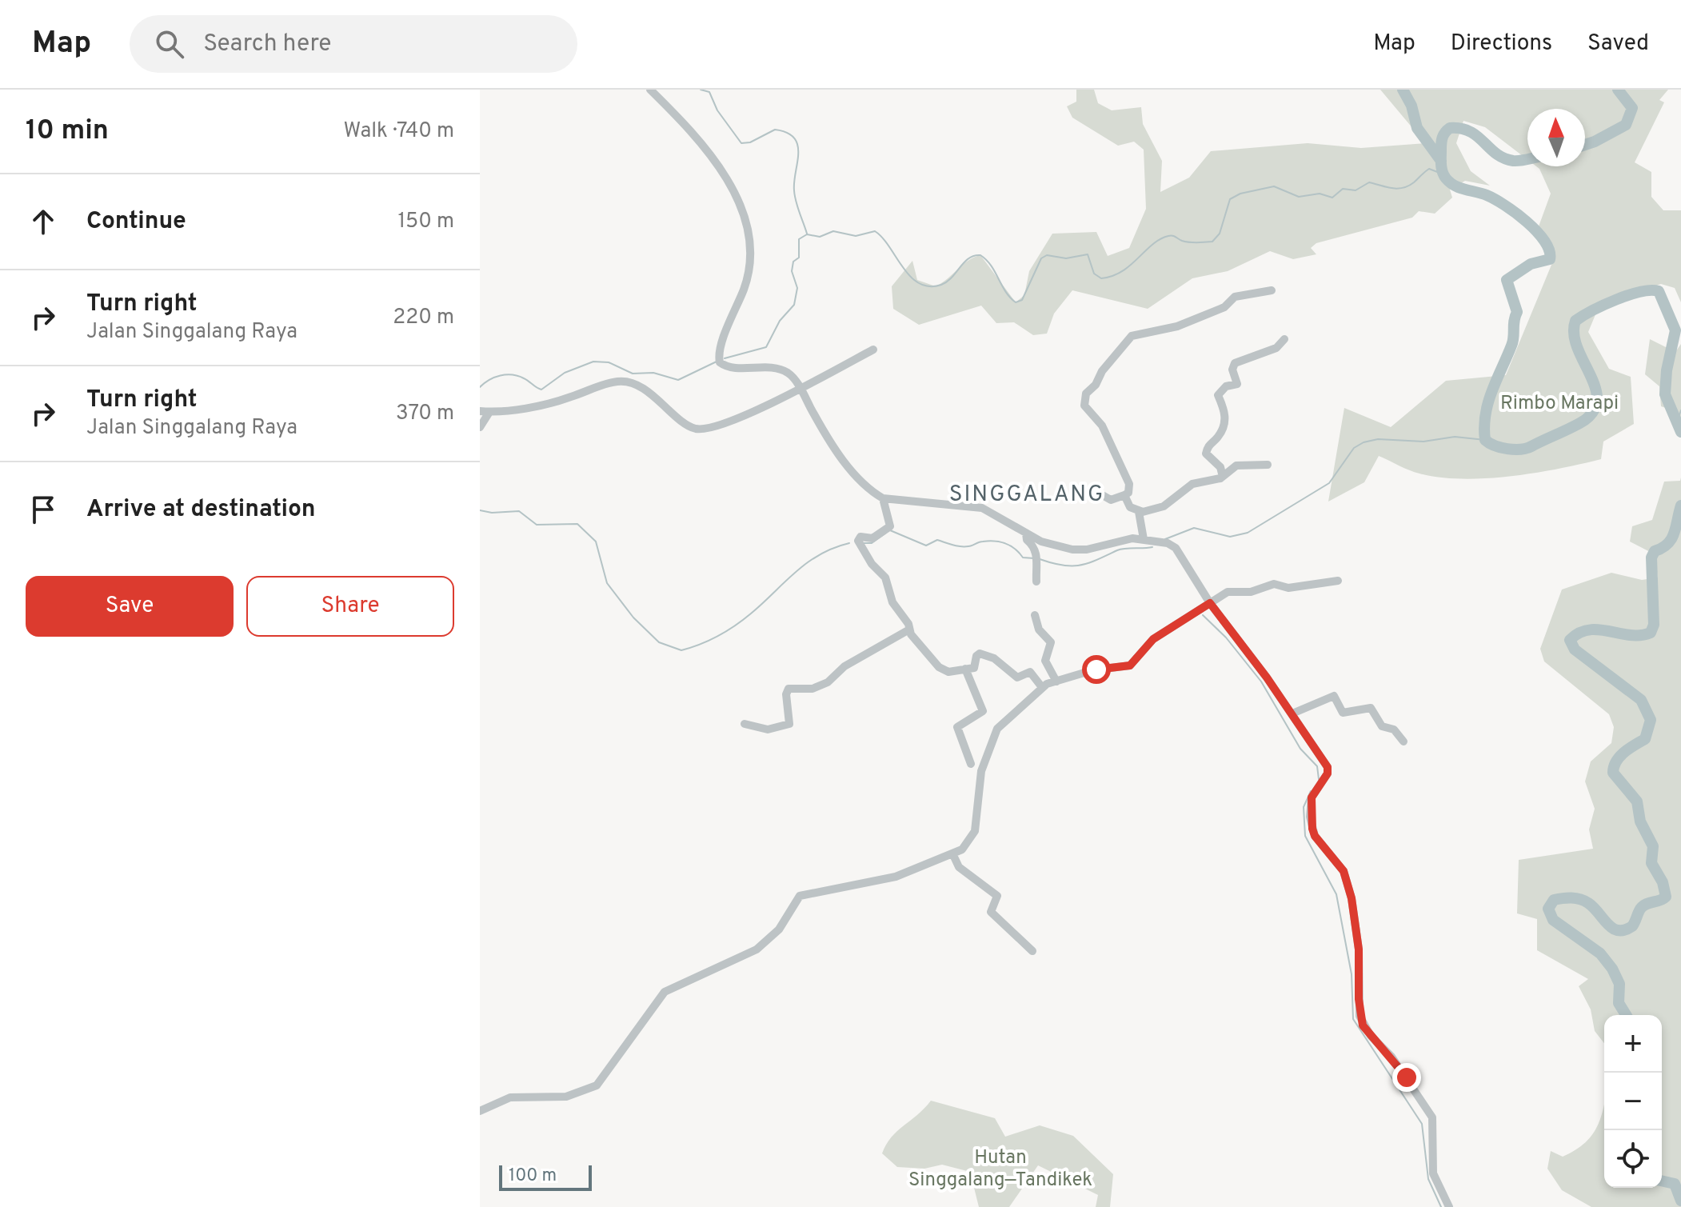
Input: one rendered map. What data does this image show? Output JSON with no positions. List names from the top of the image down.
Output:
{
  "districts": ["SINGGALANG"],
  "parks": ["Rimbo Marapi", "Hutan Singgalang—Tandikek"],
  "scale_bar": "100 m",
  "north": "top",
  "page": {
    "header": "Map",
    "search": "Search here",
    "nav": ["Map", "Directions", "Saved"],
    "heading": ["10 min", "Walk · 740 m"],
    "list": [
      ["Continue", "150 m"],
      ["Turn right", "Jalan Singgalang Raya", "220 m"],
      ["Turn right", "Jalan Singgalang Raya", "370 m"],
      "Arrive at destination"
    ],
    "buttons": ["Save", "Share"],
    "map_buttons": ["+", "−"],
    "scale": "100 m"
  }
}
